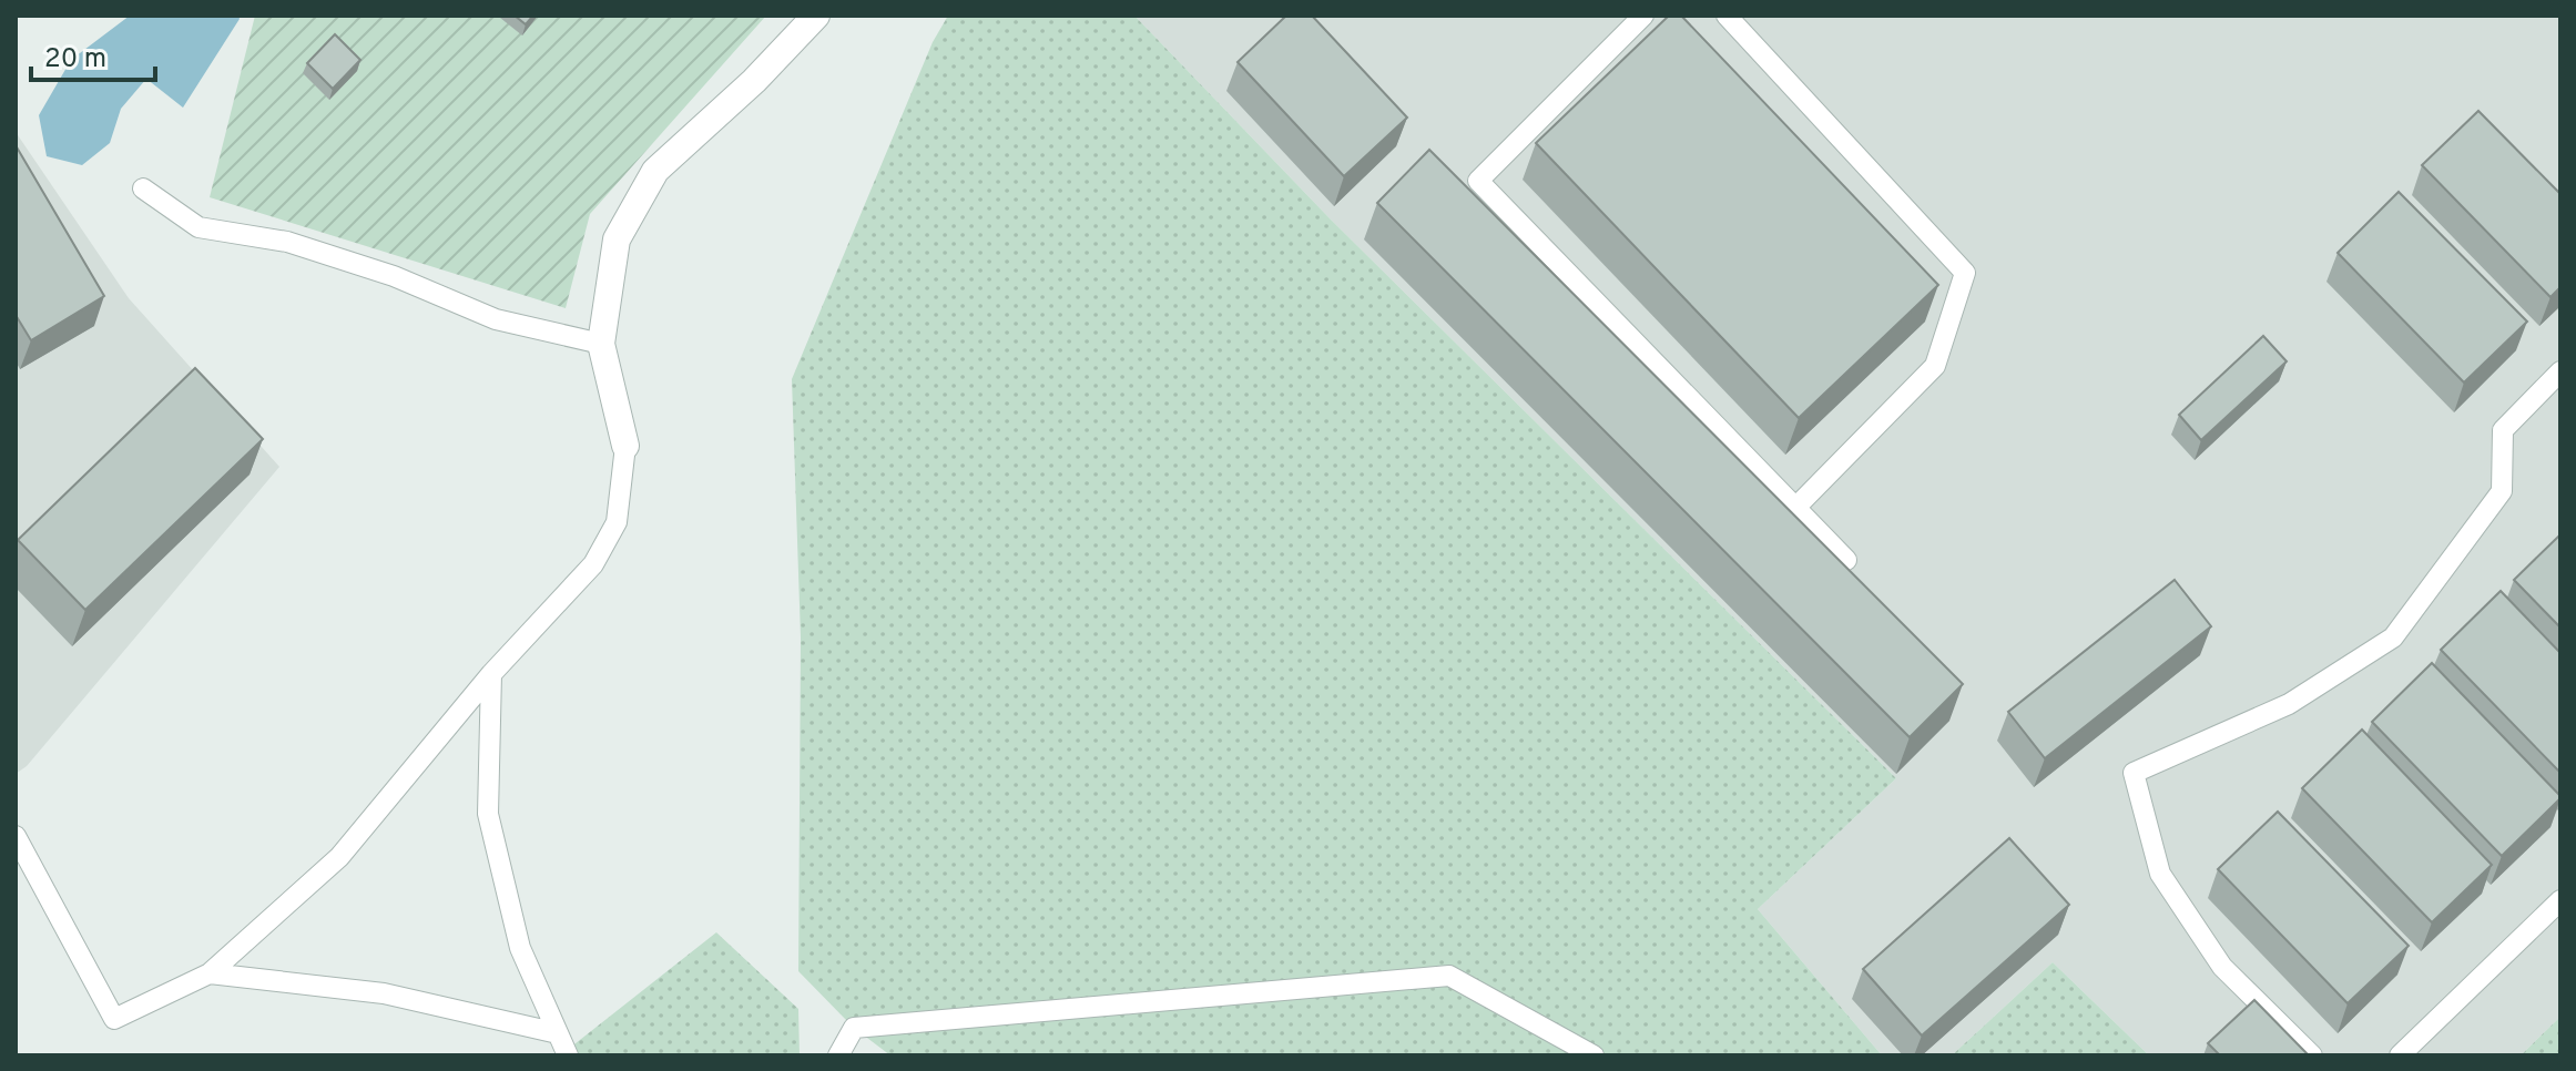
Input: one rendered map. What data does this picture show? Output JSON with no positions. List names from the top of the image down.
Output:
{
  "scale_bar": "20 m"
}
